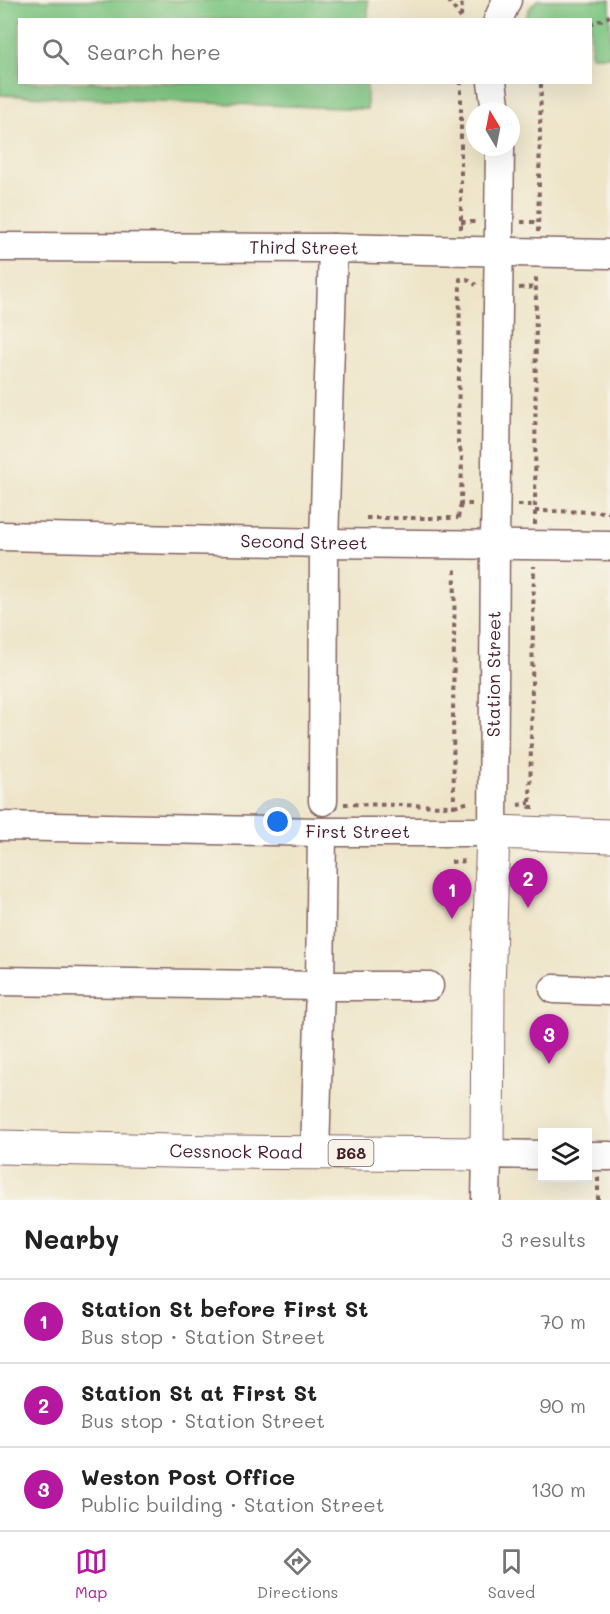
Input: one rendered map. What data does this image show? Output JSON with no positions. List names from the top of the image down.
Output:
{
  "streets": {
    "main road": [
      "Station Street",
      "First Street",
      "Cessnock Road",
      "B68"
    ],
    "street": ["Third Street", "Second Street"]
  },
  "crossings": [
    ["Third Street", "Station Street"],
    ["Second Street", "Station Street"],
    ["Station Street", "First Street"],
    ["Station Street", "Cessnock Road"]
  ],
  "north": "top",
  "page": {
    "search": "Search here",
    "pins": ["2", "1", "3"],
    "heading": ["Nearby", "3 results"],
    "list": [
      {
        "mark": "1",
        "name": "Station St before First St",
        "note": "Bus stop · Station Street",
        "value": "70 m"
      },
      {
        "mark": "2",
        "name": "Station St at First St",
        "note": "Bus stop · Station Street",
        "value": "90 m"
      },
      {
        "mark": "3",
        "name": "Weston Post Office",
        "note": "Public building · Station Street",
        "value": "130 m"
      }
    ],
    "nav": ["Map", "Directions", "Saved"]
  }
}
